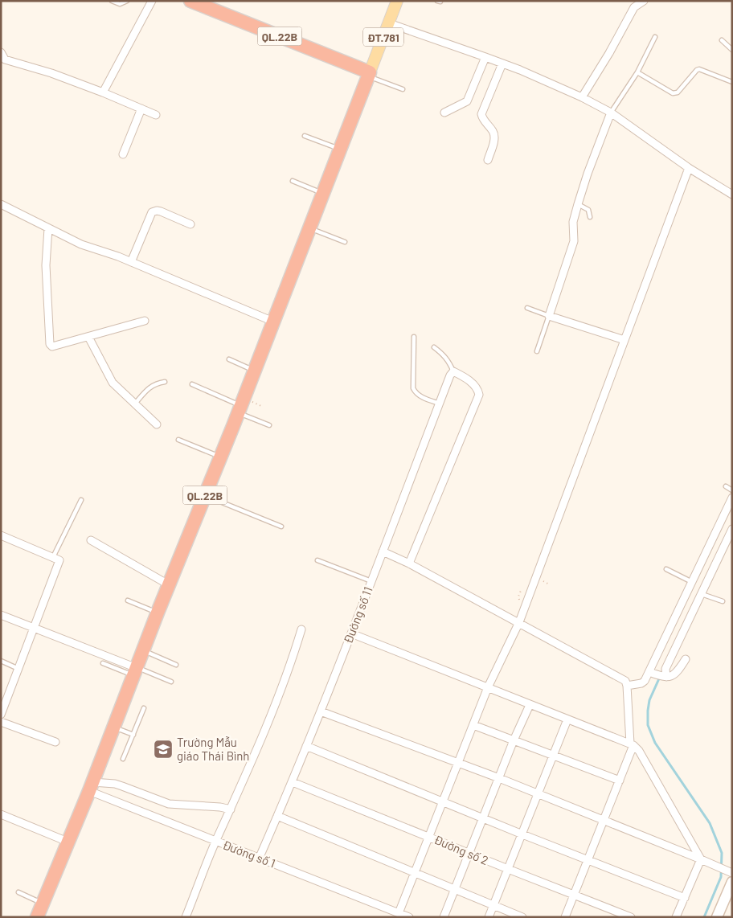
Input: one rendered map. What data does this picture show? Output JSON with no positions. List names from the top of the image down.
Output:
{
  "streets": {
    "highway": ["QL.22B"],
    "main road": ["ĐT.781"],
    "street": ["Đường số 11", "Đường số 2", "Đường số 1"]
  },
  "crossings": [
    ["QL.22B", "ĐT.781"],
    ["QL.22B", "Đường số 1"],
    ["Đường số 11", "Đường số 2"],
    ["Đường số 11", "Đường số 1"]
  ],
  "places": {
    "school or university": ["Trường Mẫu giáo Thái Bình"]
  }
}
